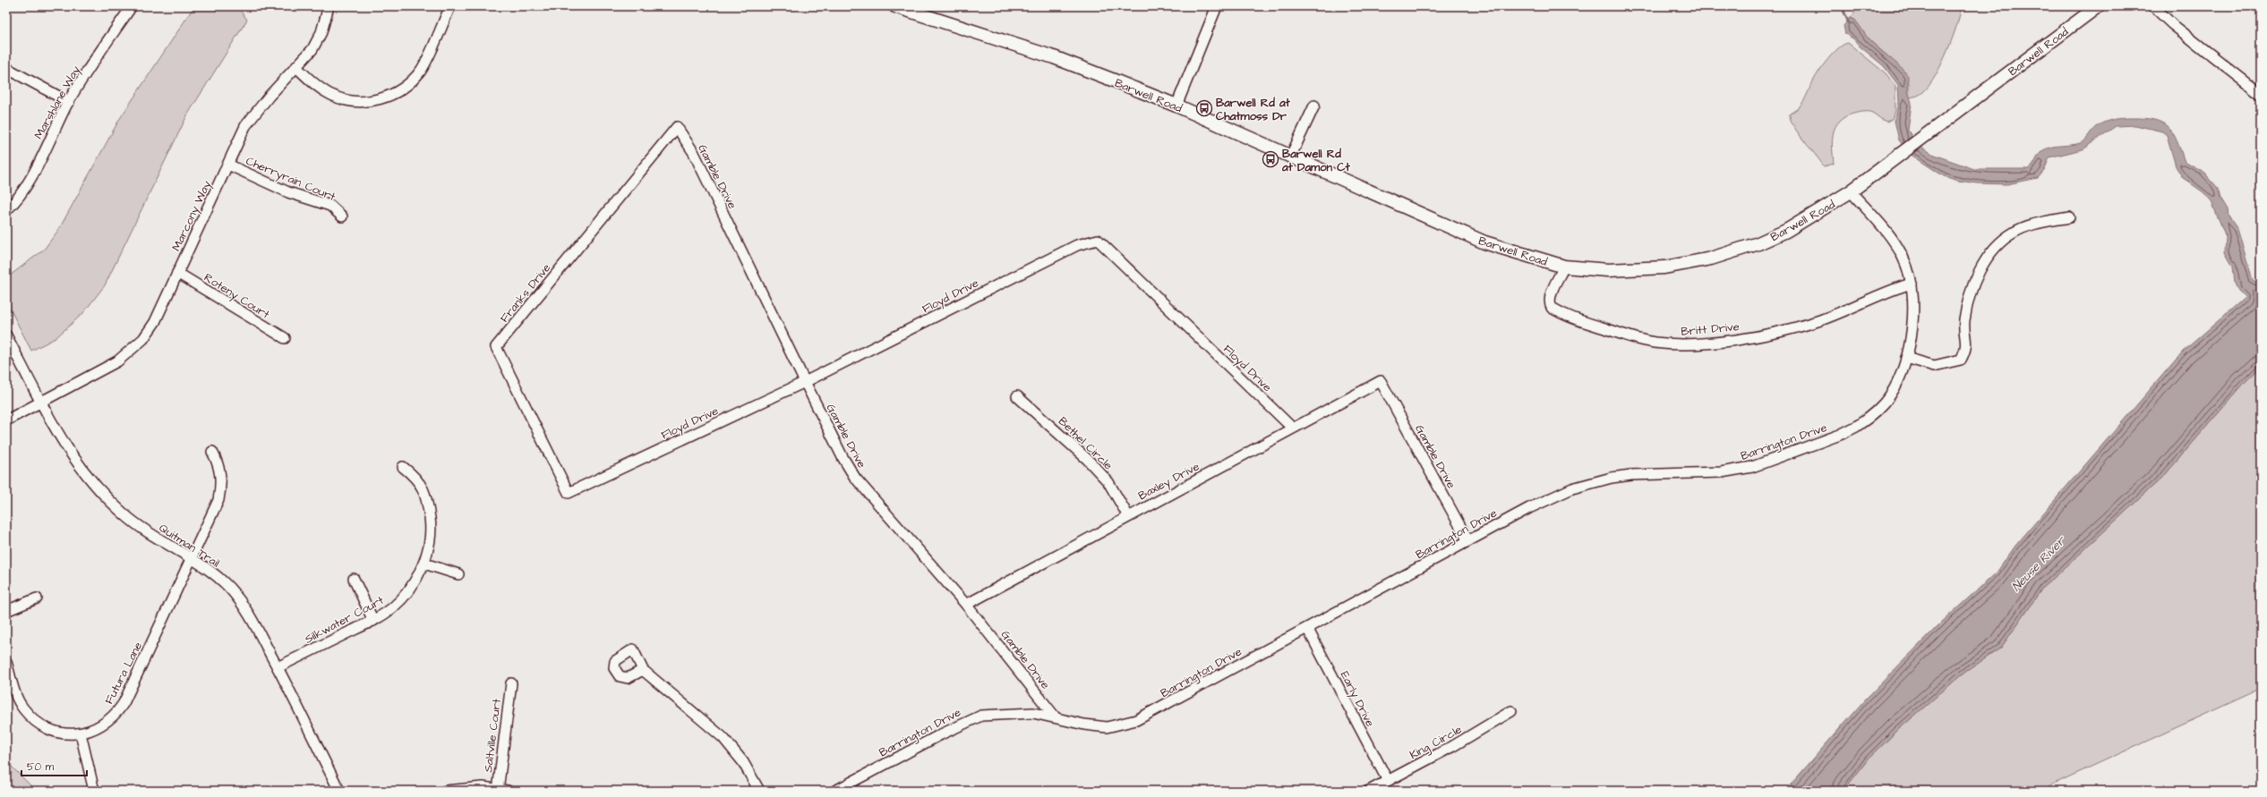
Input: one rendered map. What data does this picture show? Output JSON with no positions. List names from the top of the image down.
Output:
{
  "streets": {
    "street": [
      "Barwell Road",
      "Marshlane Way",
      "Gamble Drive",
      "Cherryrain Court",
      "Marcony Way",
      "Franks Drive",
      "Roteny Court",
      "Floyd Drive",
      "Britt Drive",
      "Barrington Drive",
      "Bethel Circle",
      "Baxley Drive",
      "Quitman Trail",
      "Silkwater Court",
      "Futura Lane",
      "Early Drive",
      "Saltville Court",
      "King Circle"
    ]
  },
  "crossings": [
    ["Barwell Road", "Britt Drive"],
    ["Barwell Road", "Barrington Drive"],
    ["Gamble Drive", "Franks Drive"],
    ["Gamble Drive", "Floyd Drive"],
    ["Gamble Drive", "Barrington Drive"],
    ["Gamble Drive", "Baxley Drive"],
    ["Cherryrain Court", "Marcony Way"],
    ["Marcony Way", "Roteny Court"],
    ["Marcony Way", "Quitman Trail"],
    ["Franks Drive", "Floyd Drive"],
    ["Floyd Drive", "Baxley Drive"],
    ["Britt Drive", "Barrington Drive"],
    ["Barrington Drive", "Early Drive"],
    ["Bethel Circle", "Baxley Drive"],
    ["Quitman Trail", "Silkwater Court"],
    ["Quitman Trail", "Futura Lane"],
    ["Early Drive", "King Circle"]
  ],
  "water": ["Neuse River"],
  "places": {
    "bus stop": ["Barwell Rd at Chatmoss Dr", "Barwell Rd at Damon Ct"]
  },
  "scale_bar": "50 m"
}
